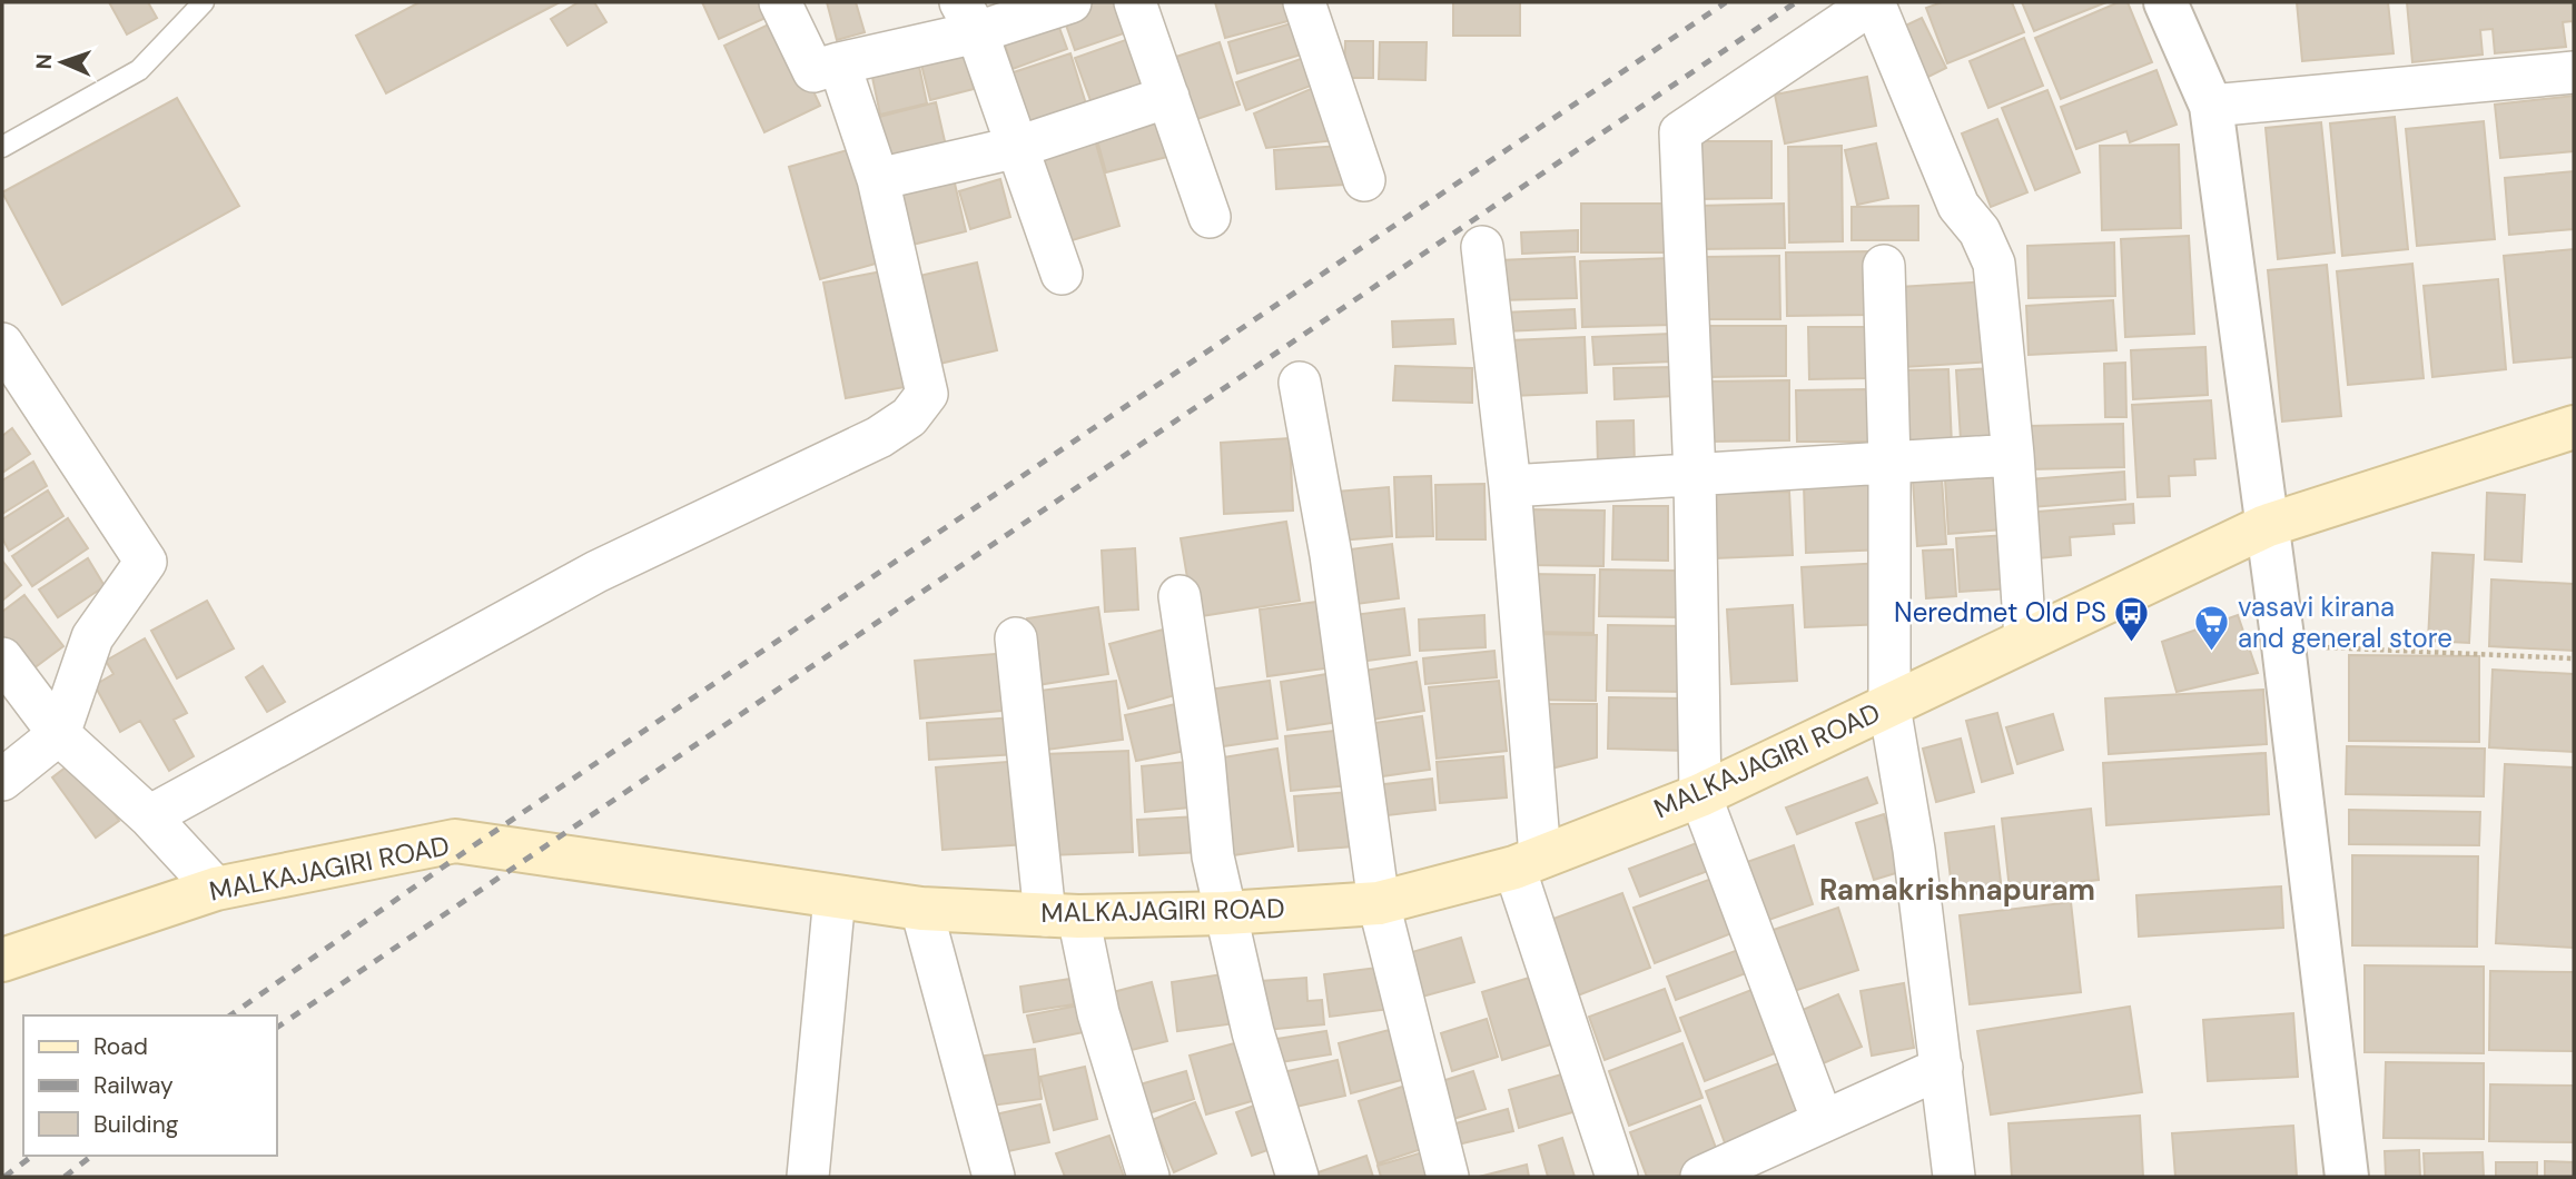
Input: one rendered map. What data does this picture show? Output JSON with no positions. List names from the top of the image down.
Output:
{
  "streets": {
    "main road": ["MALKAJAGIRI ROAD"]
  },
  "districts": ["Ramakrishnapuram"],
  "places": {
    "bus stop": ["Neredmet Old PS"],
    "supermarket": ["vasavi kirana and general store"]
  },
  "legend": ["Road", "Railway", "Building"],
  "north": "left"
}
